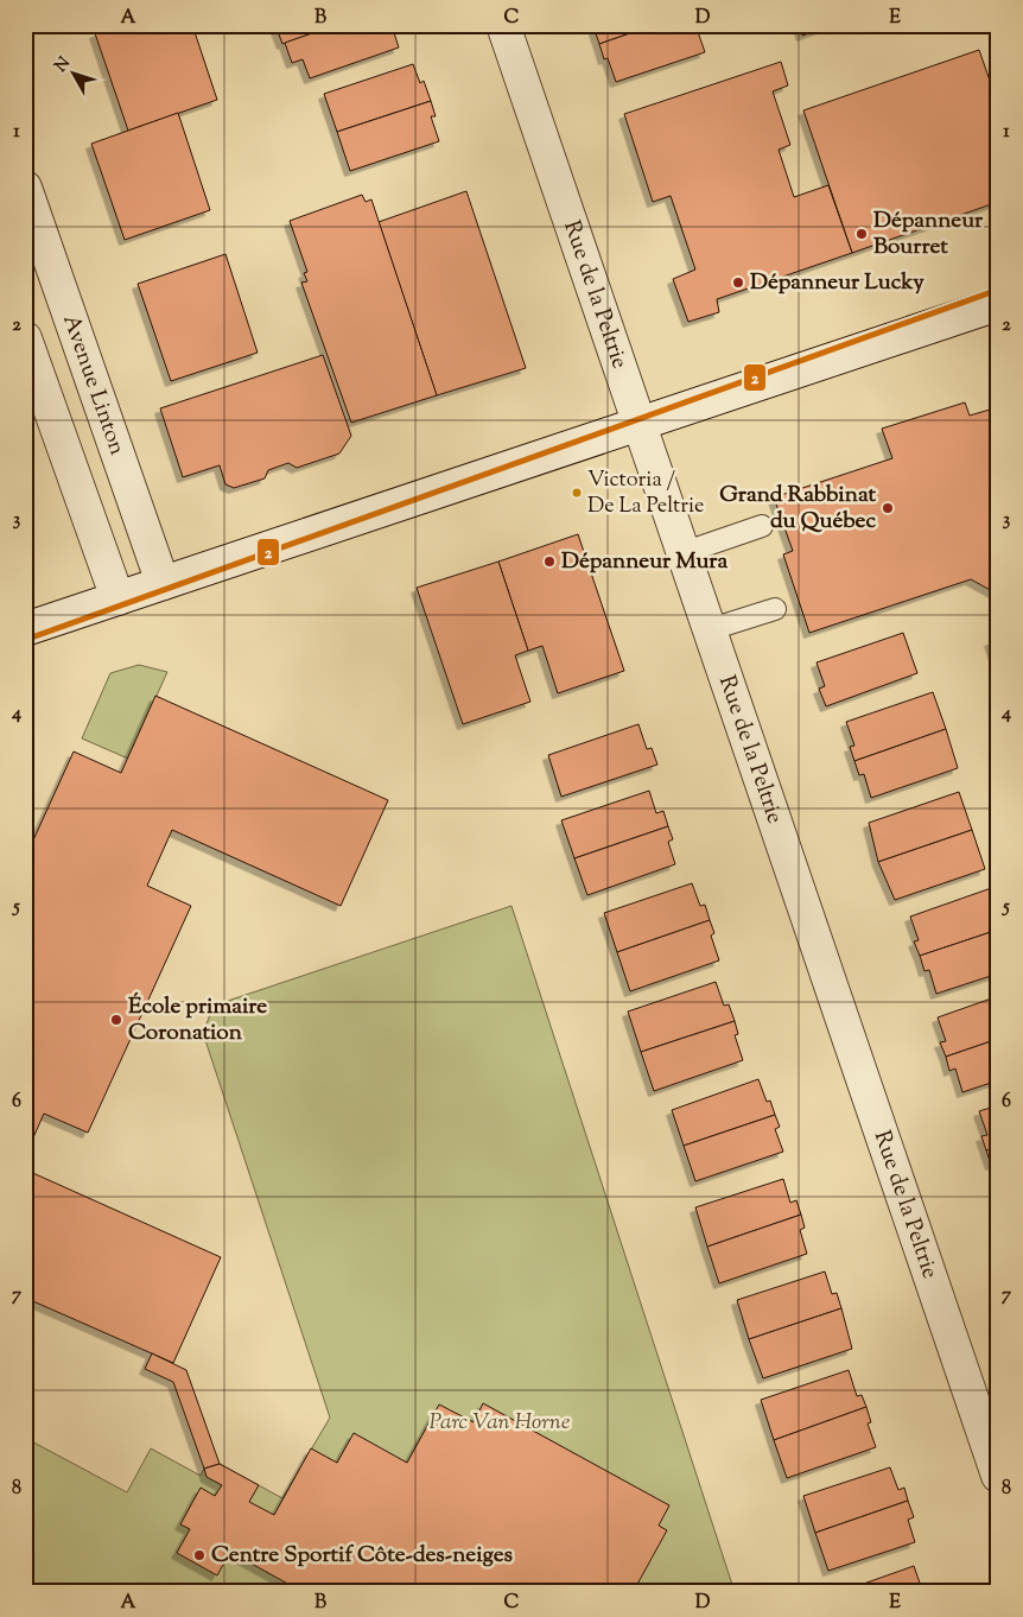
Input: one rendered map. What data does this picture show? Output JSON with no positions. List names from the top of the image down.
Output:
{
  "streets": {
    "street": ["Rue de la Peltrie", "Avenue Linton"]
  },
  "parks": ["Parc Van Horne"],
  "places": [
    "Dépanneur Bourret",
    "Dépanneur Lucky",
    "Victoria / De La Peltrie",
    "Grand Rabbinat du Québec",
    "Dépanneur Mura",
    "École primaire Coronation",
    "Centre Sportif Côte-des-neiges"
  ],
  "lines": ["transit line 2"],
  "north": "top left",
  "grid": {
    "columns": [
      "A",
      "B",
      "C",
      "D",
      "E"
    ],
    "rows": [
      "1",
      "2",
      "3",
      "4",
      "5",
      "6",
      "7",
      "8"
    ]
  }
}
